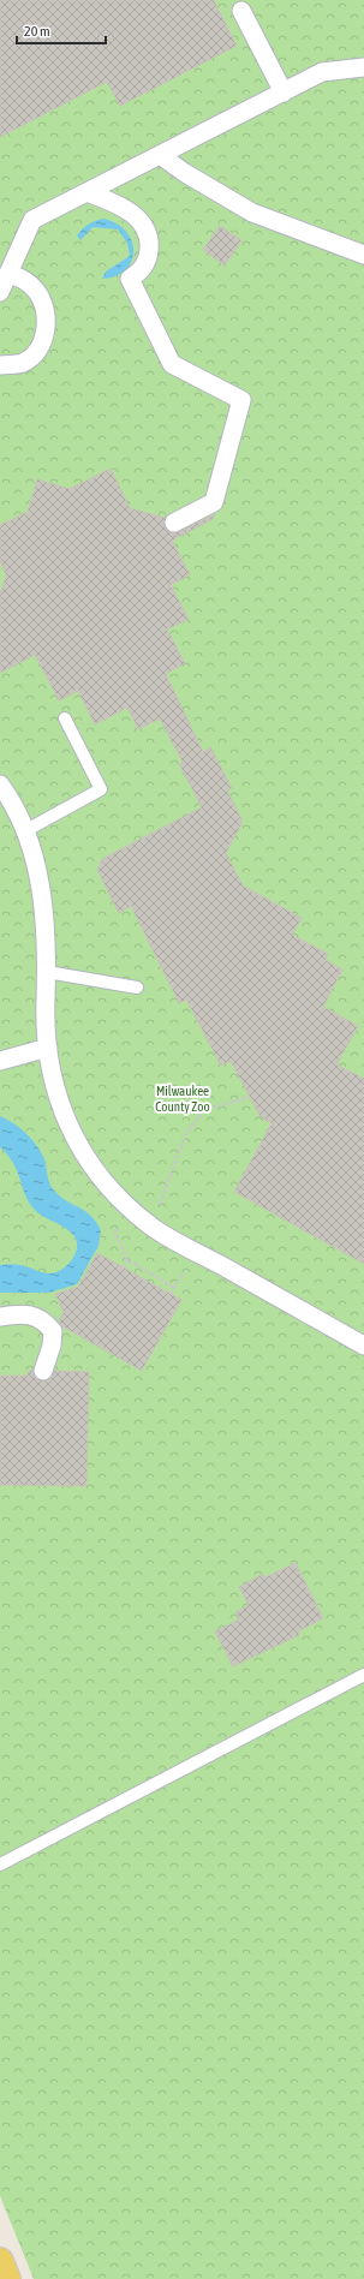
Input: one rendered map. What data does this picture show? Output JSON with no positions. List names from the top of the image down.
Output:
{
  "parks": ["Milwaukee County Zoo"],
  "scale_bar": "20 m"
}
